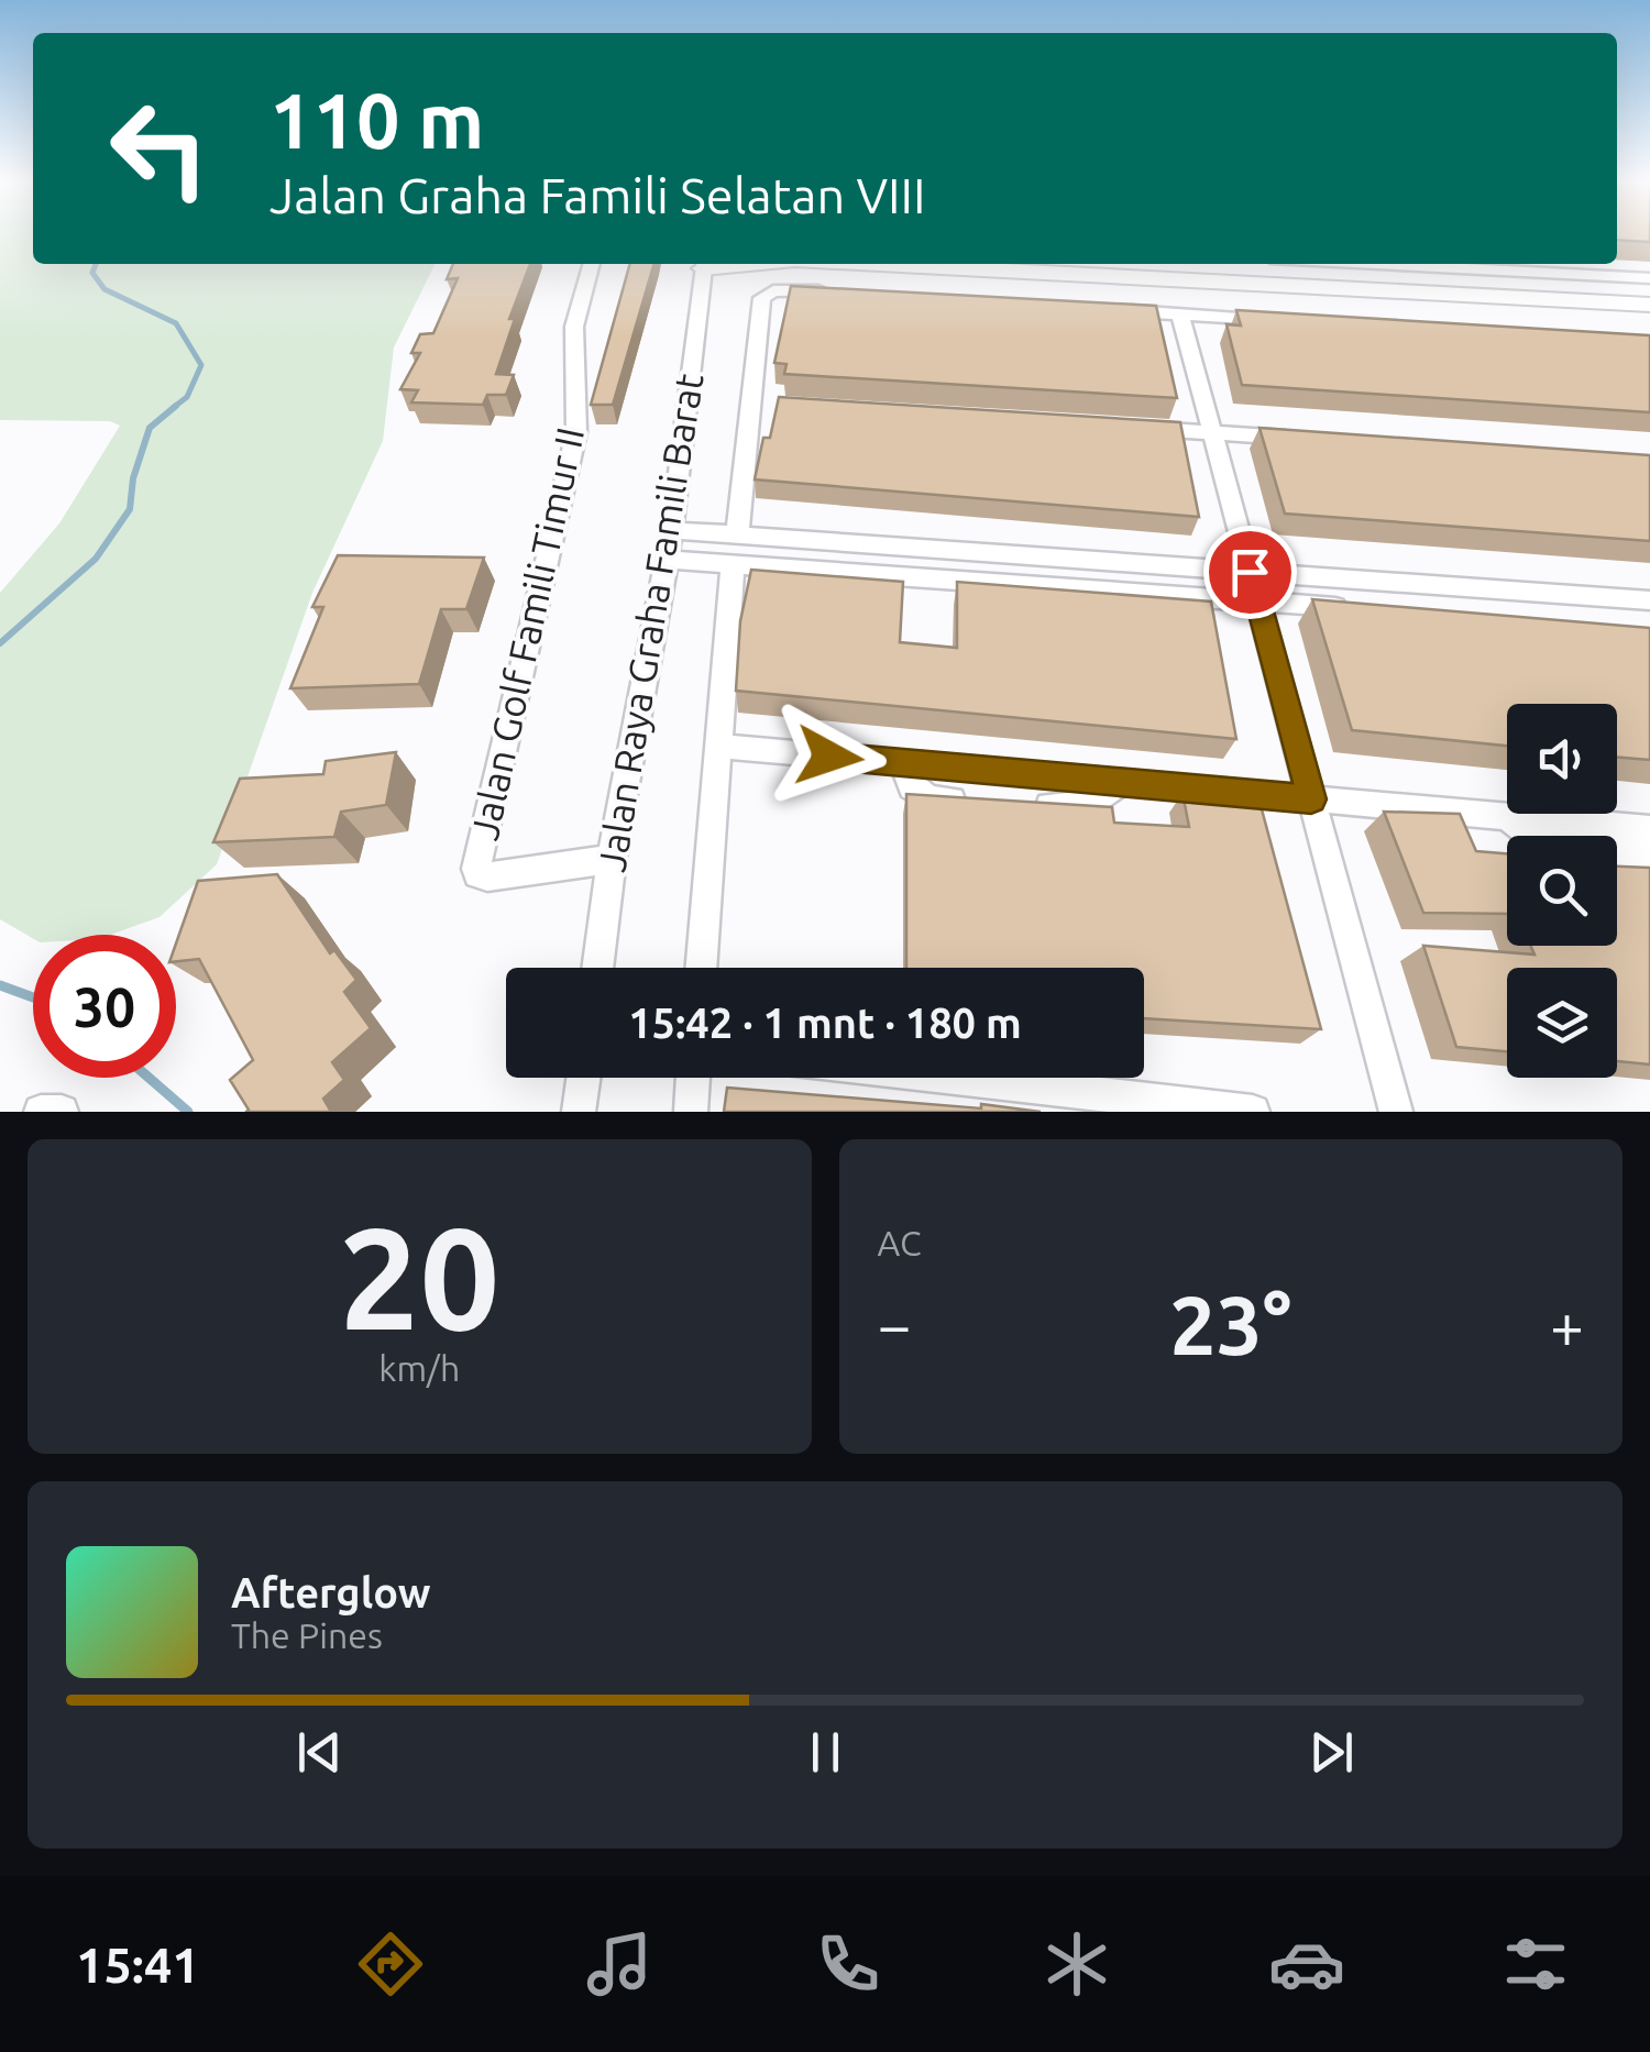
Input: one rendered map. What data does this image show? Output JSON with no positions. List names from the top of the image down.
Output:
{
  "streets": {
    "street": ["Jalan Raya Graha Famili Barat", "Jalan Golf Famili Timur II"]
  },
  "crossings": [
    ["Jalan Raya Graha Famili Barat", "Jalan Golf Famili Timur II"]
  ],
  "page": {
    "turn": ["110 m", "Jalan Graha Famili Selatan VIII"],
    "limit": "30",
    "trip": "15:42 · 1 mnt · 180 m",
    "tile": [
      ["20", "km/h"],
      "AC"
    ],
    "heat": ["−", "23°", "+"],
    "song": ["Afterglow", "The Pines"],
    "tabs": "15:41"
  }
}
